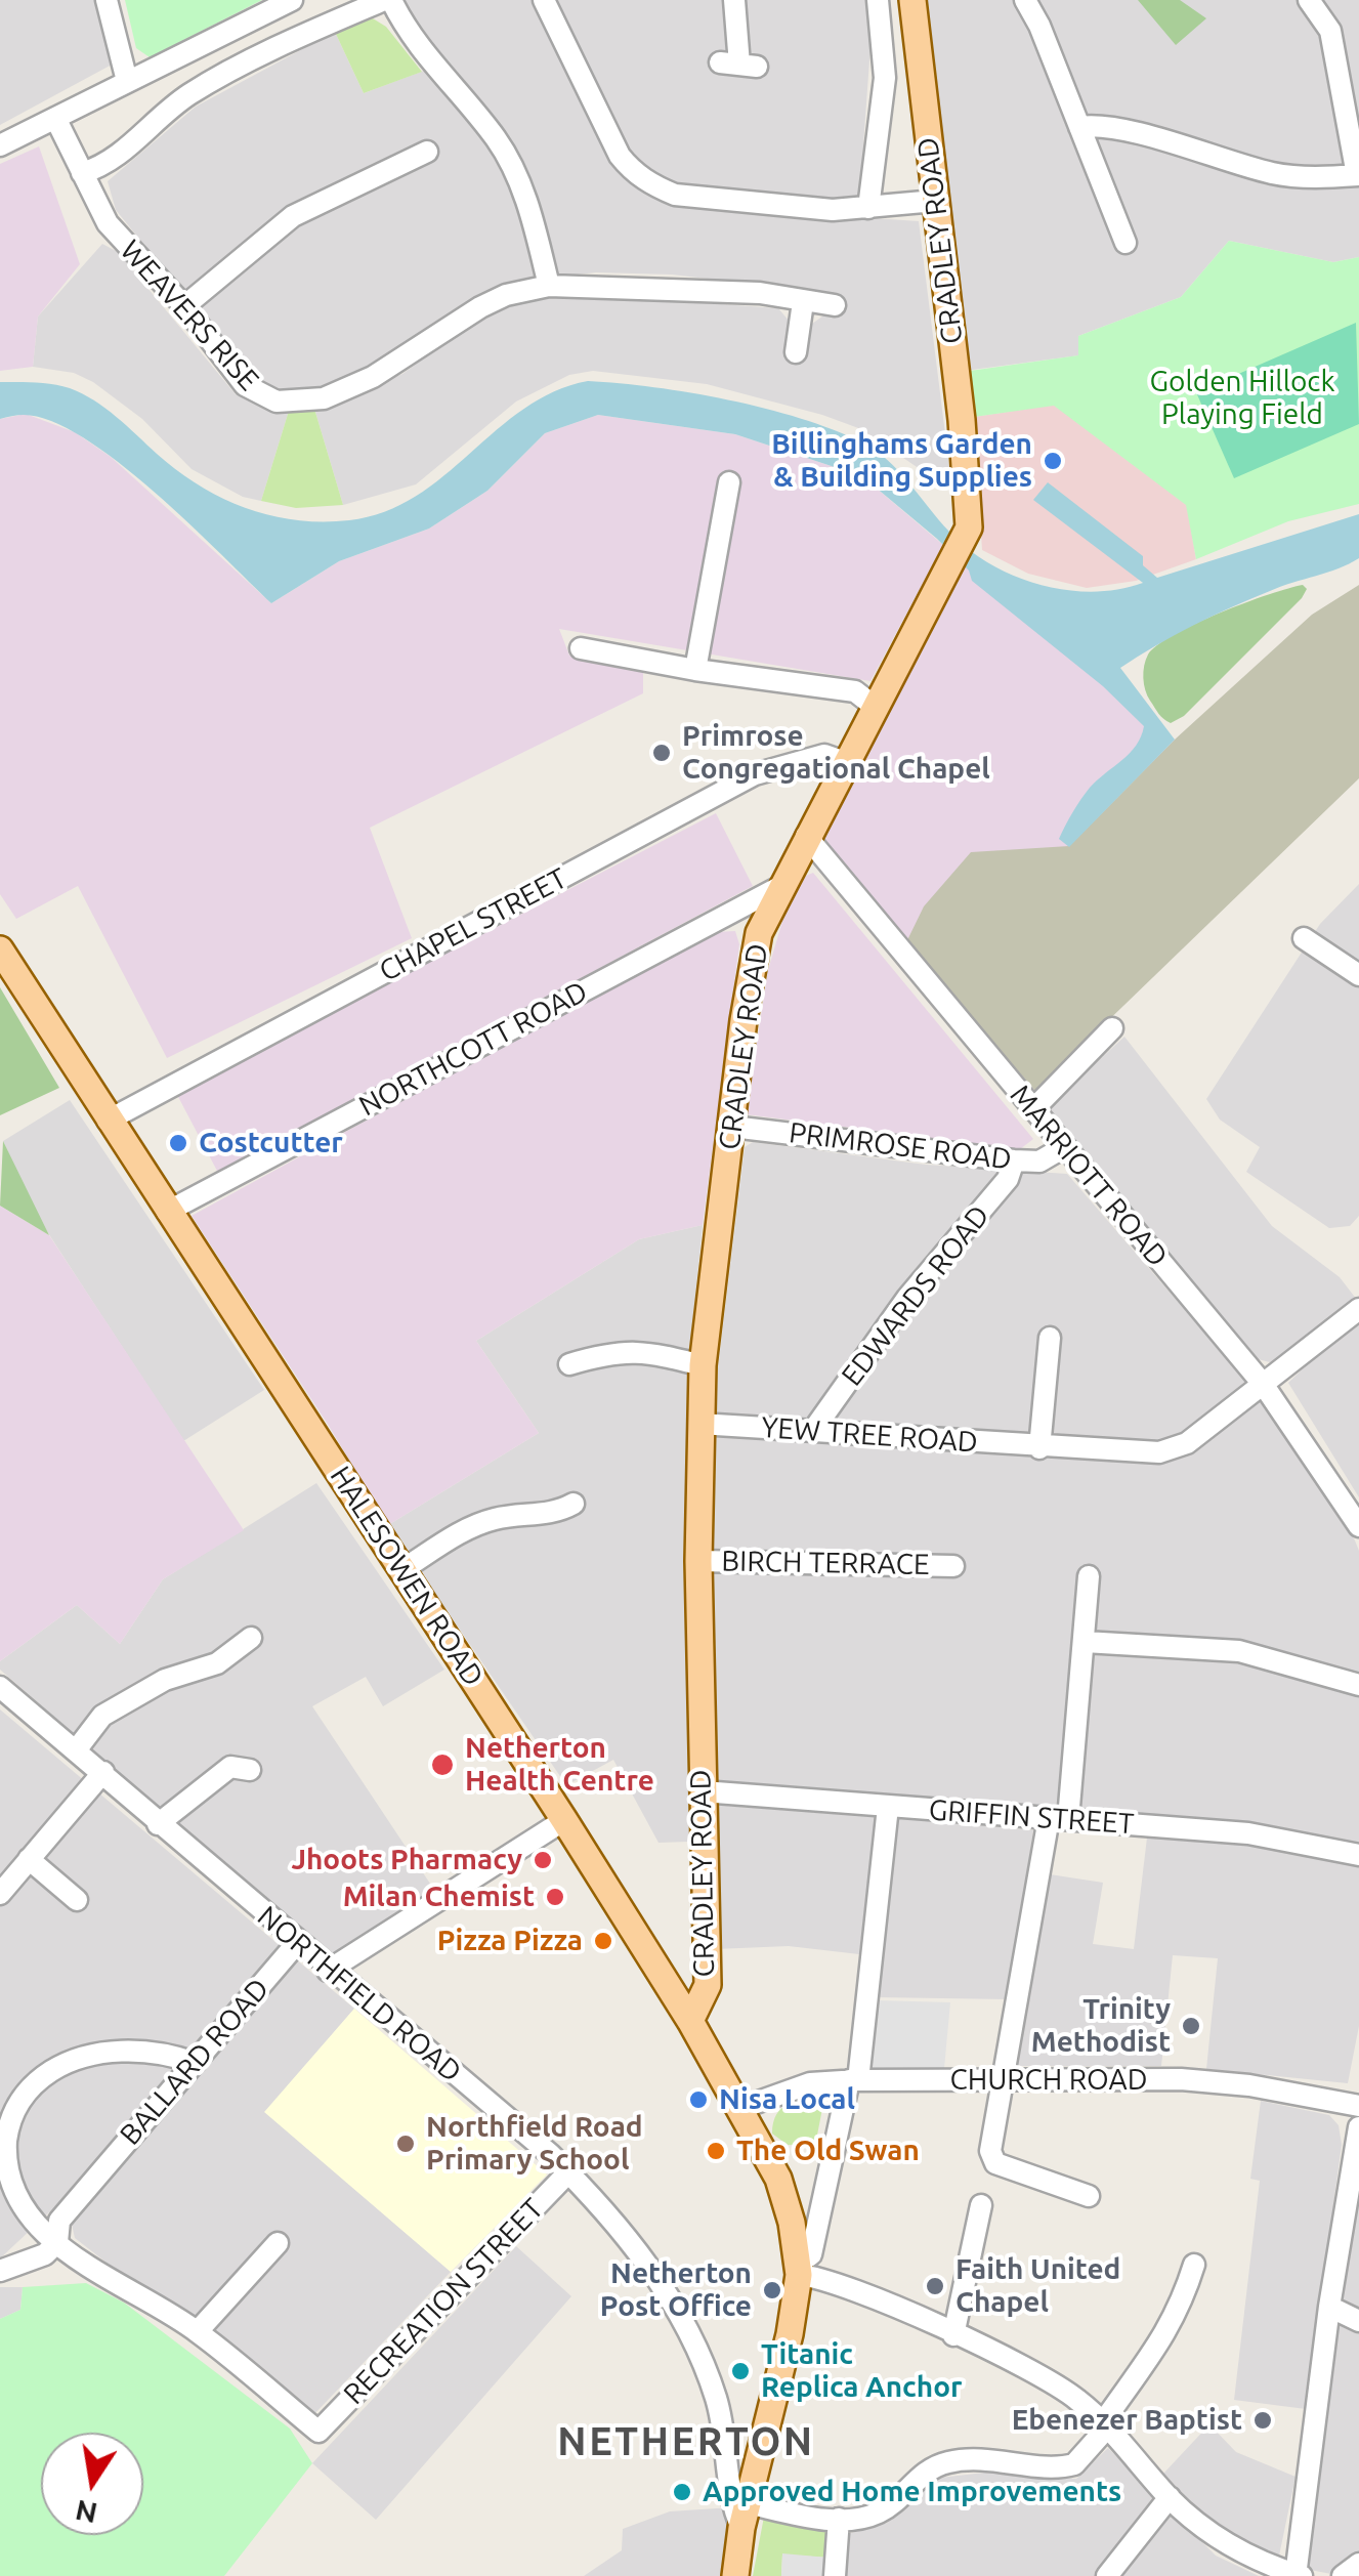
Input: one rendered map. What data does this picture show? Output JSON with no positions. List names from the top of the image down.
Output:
{
  "streets": {
    "main road": ["CRADLEY ROAD", "HALESOWEN ROAD"],
    "street": [
      "WEAVERS RISE",
      "CHAPEL STREET",
      "NORTHCOTT ROAD",
      "PRIMROSE ROAD",
      "MARRIOTT ROAD",
      "EDWARDS ROAD",
      "YEW TREE ROAD",
      "BIRCH TERRACE",
      "GRIFFIN STREET",
      "NORTHFIELD ROAD",
      "BALLARD ROAD",
      "CHURCH ROAD",
      "RECREATION STREET"
    ]
  },
  "crossings": [
    ["CRADLEY ROAD", "CHAPEL STREET"],
    ["CRADLEY ROAD", "NORTHCOTT ROAD"],
    ["CRADLEY ROAD", "PRIMROSE ROAD"],
    ["CRADLEY ROAD", "MARRIOTT ROAD"],
    ["CRADLEY ROAD", "YEW TREE ROAD"],
    ["CRADLEY ROAD", "BIRCH TERRACE"],
    ["CRADLEY ROAD", "HALESOWEN ROAD"],
    ["CRADLEY ROAD", "GRIFFIN STREET"],
    ["CHAPEL STREET", "HALESOWEN ROAD"],
    ["NORTHCOTT ROAD", "HALESOWEN ROAD"],
    ["PRIMROSE ROAD", "MARRIOTT ROAD"],
    ["PRIMROSE ROAD", "EDWARDS ROAD"],
    ["MARRIOTT ROAD", "YEW TREE ROAD"],
    ["EDWARDS ROAD", "YEW TREE ROAD"],
    ["HALESOWEN ROAD", "NORTHFIELD ROAD"],
    ["HALESOWEN ROAD", "CHURCH ROAD"],
    ["NORTHFIELD ROAD", "BALLARD ROAD"],
    ["NORTHFIELD ROAD", "RECREATION STREET"]
  ],
  "districts": ["NETHERTON"],
  "parks": ["Golden Hillock Playing Field"],
  "places": [
    "Billinghams Garden & Building Supplies",
    "Primrose Congregational Chapel",
    "Costcutter",
    "Netherton Health Centre",
    "Jhoots Pharmacy",
    "Milan Chemist",
    "Pizza Pizza",
    "Trinity Methodist",
    "Nisa Local",
    "Northfield Road Primary School",
    "The Old Swan",
    "Faith United Chapel",
    "Netherton Post Office",
    "Titanic Replica Anchor",
    "Ebenezer Baptist",
    "Approved Home Improvements"
  ],
  "north": "bottom"
}
